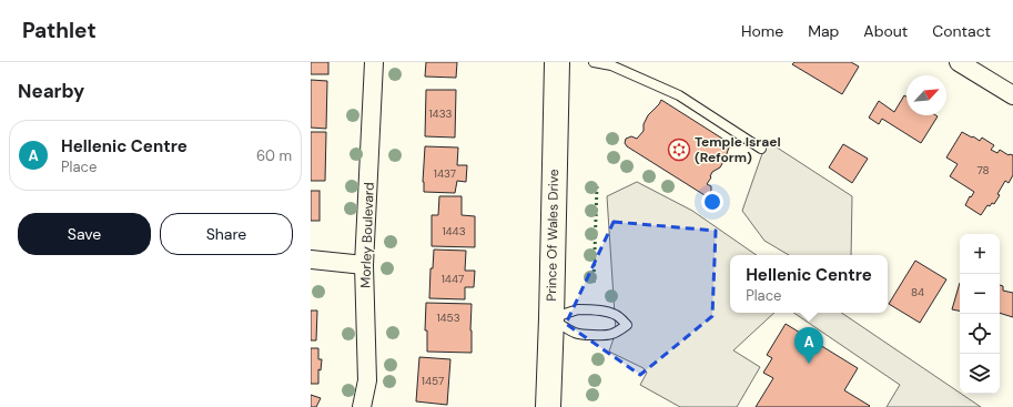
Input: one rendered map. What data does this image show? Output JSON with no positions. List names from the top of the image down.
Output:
{
  "streets": {
    "main road": ["Prince Of Wales Drive"],
    "street": ["Morley Boulevard"]
  },
  "places": {
    "synagogue": ["Temple Israel (Reform)"]
  },
  "house_numbers": [
    "1433",
    "78",
    "1437",
    "1443",
    "1447",
    "84",
    "1453",
    "1457"
  ],
  "north": "top right",
  "page": {
    "header": "Pathlet",
    "nav": [
      "Home",
      "Map",
      "About",
      "Contact"
    ],
    "heading": "Nearby",
    "list": [
      {
        "mark": "A",
        "name": "Hellenic Centre",
        "note": "Place",
        "value": "60 m"
      }
    ],
    "buttons": ["Save", "Share"],
    "map_buttons": ["+", "−"],
    "popup": ["Hellenic Centre", "Place"],
    "pins": "A"
  }
}
